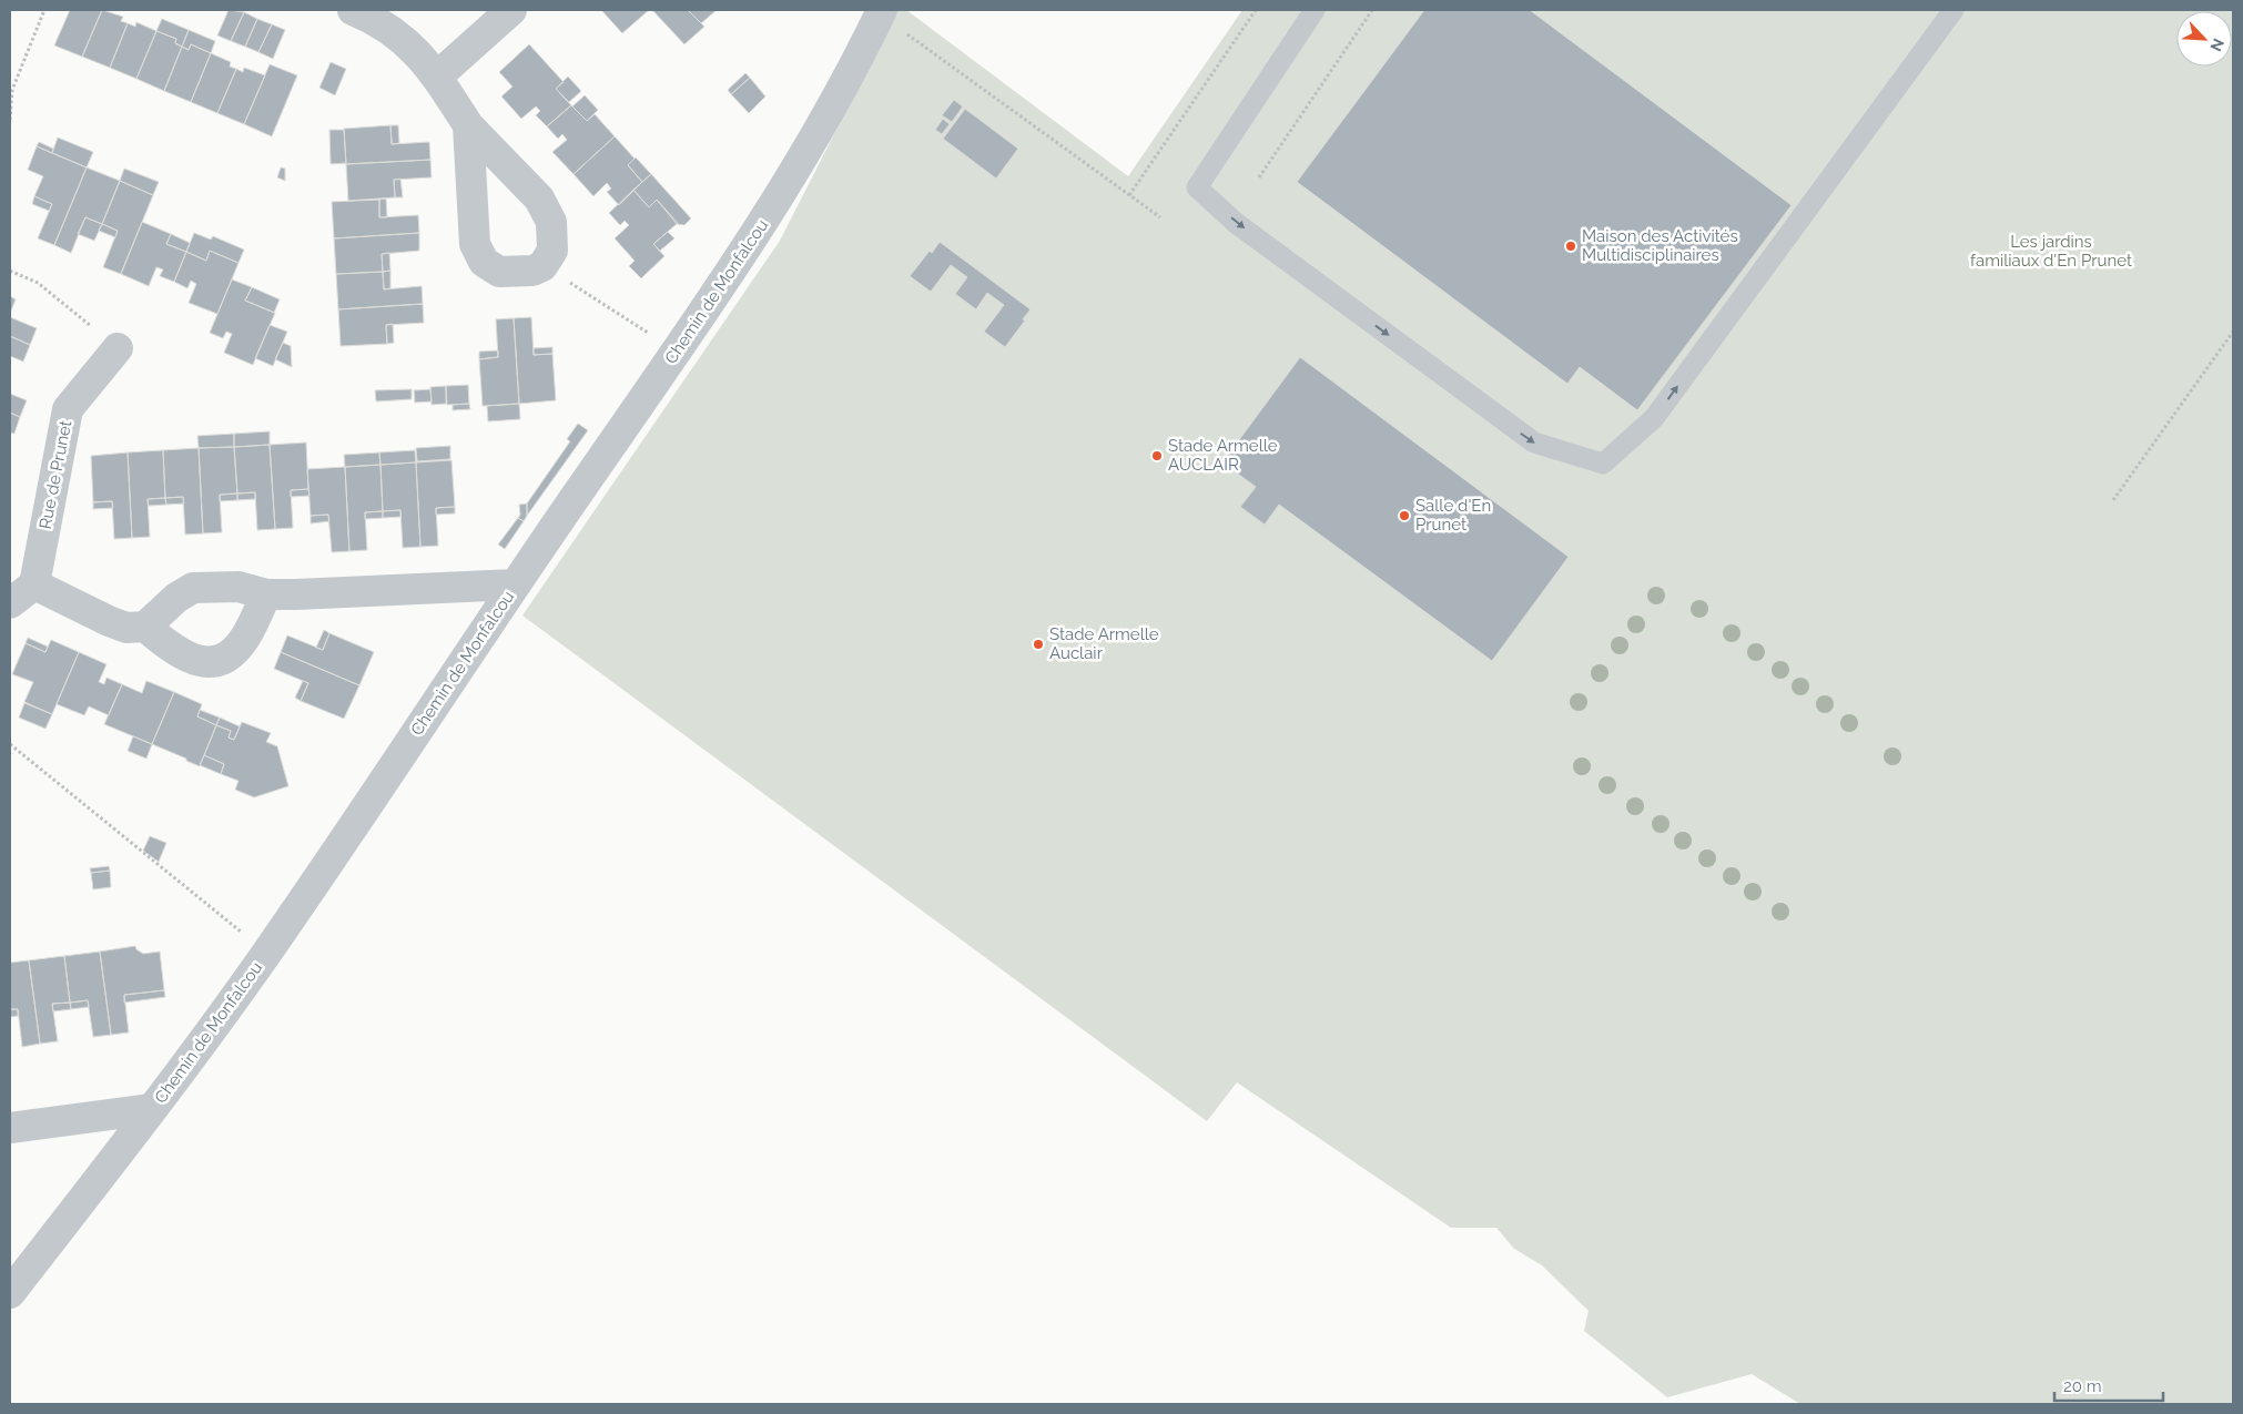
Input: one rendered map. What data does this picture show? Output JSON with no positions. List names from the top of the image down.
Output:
{
  "streets": {
    "street": ["Chemin de Monfalcou", "Rue de Prunet"]
  },
  "parks": ["Les jardins familiaux d'En Prunet"],
  "places": [
    "Maison des Activités Multidisciplinaires",
    "Stade Armelle AUCLAIR",
    "Salle d'En Prunet",
    "Stade Armelle Auclair"
  ],
  "scale_bar": "20 m",
  "north": "bottom right"
}
